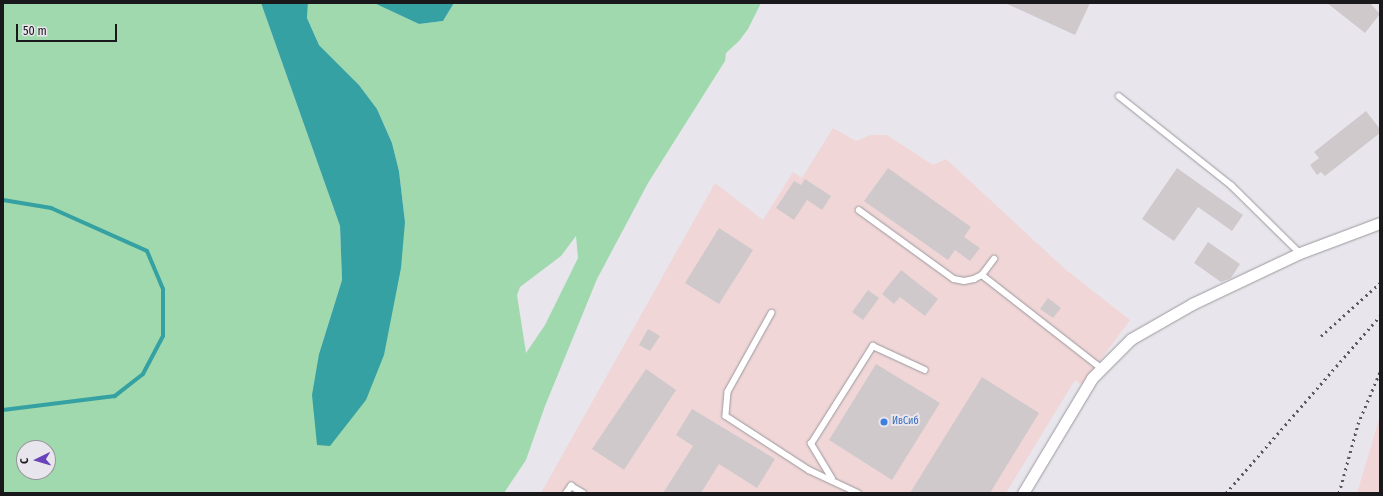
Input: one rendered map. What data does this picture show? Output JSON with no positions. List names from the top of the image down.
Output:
{
  "places": ["ИвСиб"],
  "scale_bar": "50 m",
  "north": "left"
}
